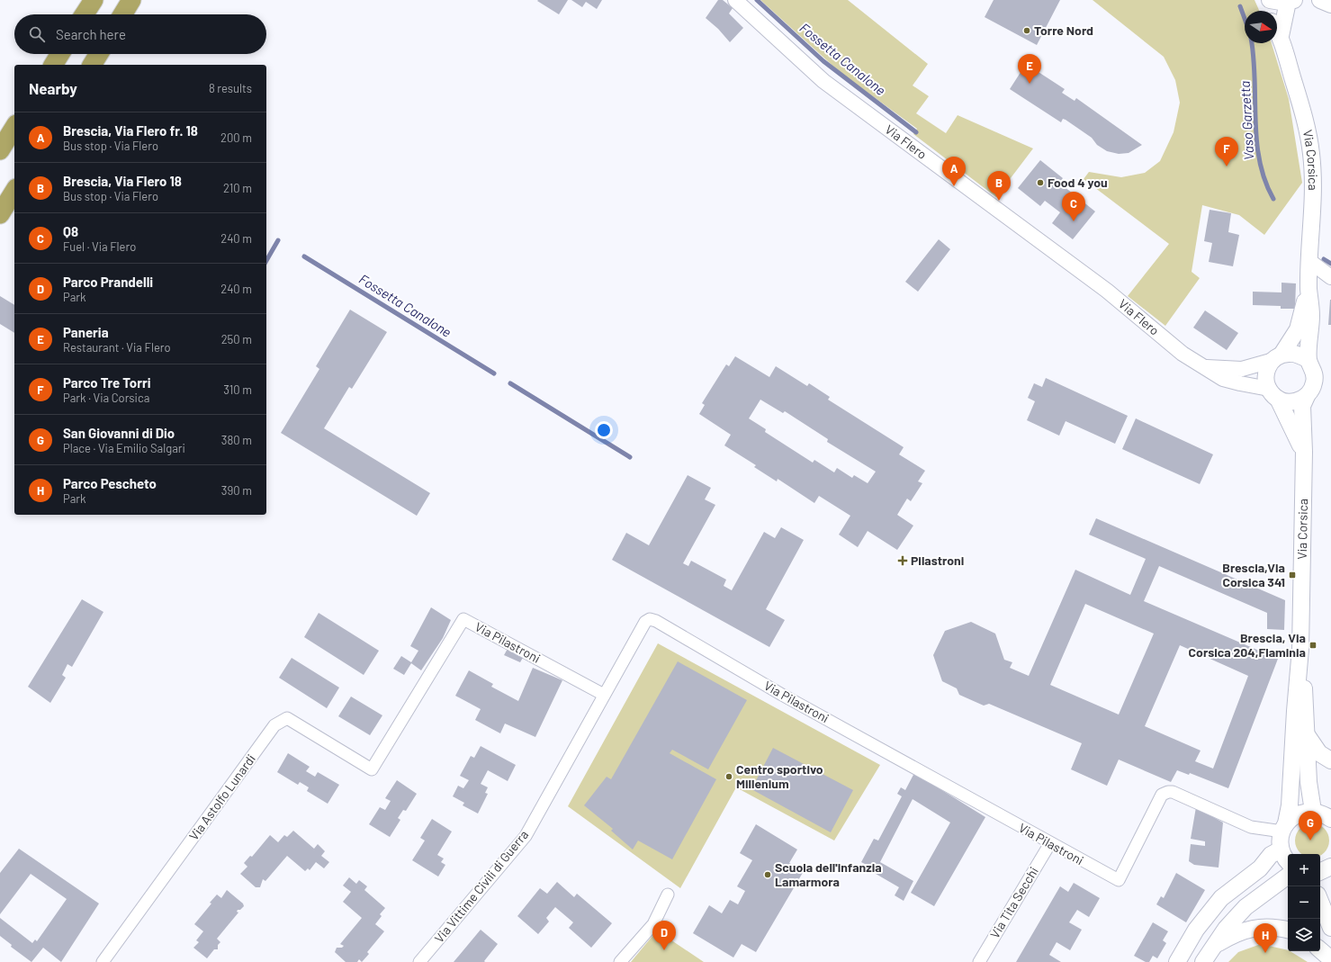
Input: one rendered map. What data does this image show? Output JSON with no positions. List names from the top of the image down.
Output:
{
  "streets": {
    "main road": ["Via Corsica"],
    "street": [
      "Via Flero",
      "Via Pilastroni",
      "Via Astolfo Lunardi",
      "Via Vittime Civili di Guerra",
      "Via Tita Secchi"
    ]
  },
  "crossings": [
    ["Via Flero", "Via Corsica"],
    ["Via Corsica", "Via Pilastroni"],
    ["Via Pilastroni", "Via Astolfo Lunardi"],
    ["Via Pilastroni", "Via Vittime Civili di Guerra"],
    ["Via Pilastroni", "Via Tita Secchi"]
  ],
  "water": ["Fossetta Canalone", "Vaso Garzetta"],
  "places": {
    "other": [
      "Torre Nord",
      "Food 4 you",
      "Centro sportivo Millenium",
      "Scuola dell'infanzia Lamarmora"
    ],
    "health": ["Pilastroni"],
    "transit": ["Brescia,Via Corsica 341", "Brescia, Via Corsica 204,Flaminia"]
  },
  "north": "right",
  "page": {
    "search": "Search here",
    "pins": [
      "E",
      "F",
      "A",
      "B",
      "C",
      "G",
      "D",
      "H"
    ],
    "heading": ["Nearby", "8 results"],
    "list": [
      {
        "mark": "A",
        "name": "Brescia, Via Flero fr. 18",
        "note": "Bus stop · Via Flero",
        "value": "200 m"
      },
      {
        "mark": "B",
        "name": "Brescia, Via Flero 18",
        "note": "Bus stop · Via Flero",
        "value": "210 m"
      },
      {
        "mark": "C",
        "name": "Q8",
        "note": "Fuel · Via Flero",
        "value": "240 m"
      },
      {
        "mark": "D",
        "name": "Parco Prandelli",
        "note": "Park",
        "value": "240 m"
      },
      {
        "mark": "E",
        "name": "Paneria",
        "note": "Restaurant · Via Flero",
        "value": "250 m"
      },
      {
        "mark": "F",
        "name": "Parco Tre Torri",
        "note": "Park · Via Corsica",
        "value": "310 m"
      },
      {
        "mark": "G",
        "name": "San Giovanni di Dio",
        "note": "Place · Via Emilio Salgari",
        "value": "380 m"
      },
      {
        "mark": "H",
        "name": "Parco Pescheto",
        "note": "Park",
        "value": "390 m"
      }
    ],
    "map_buttons": ["+", "−"]
  }
}
